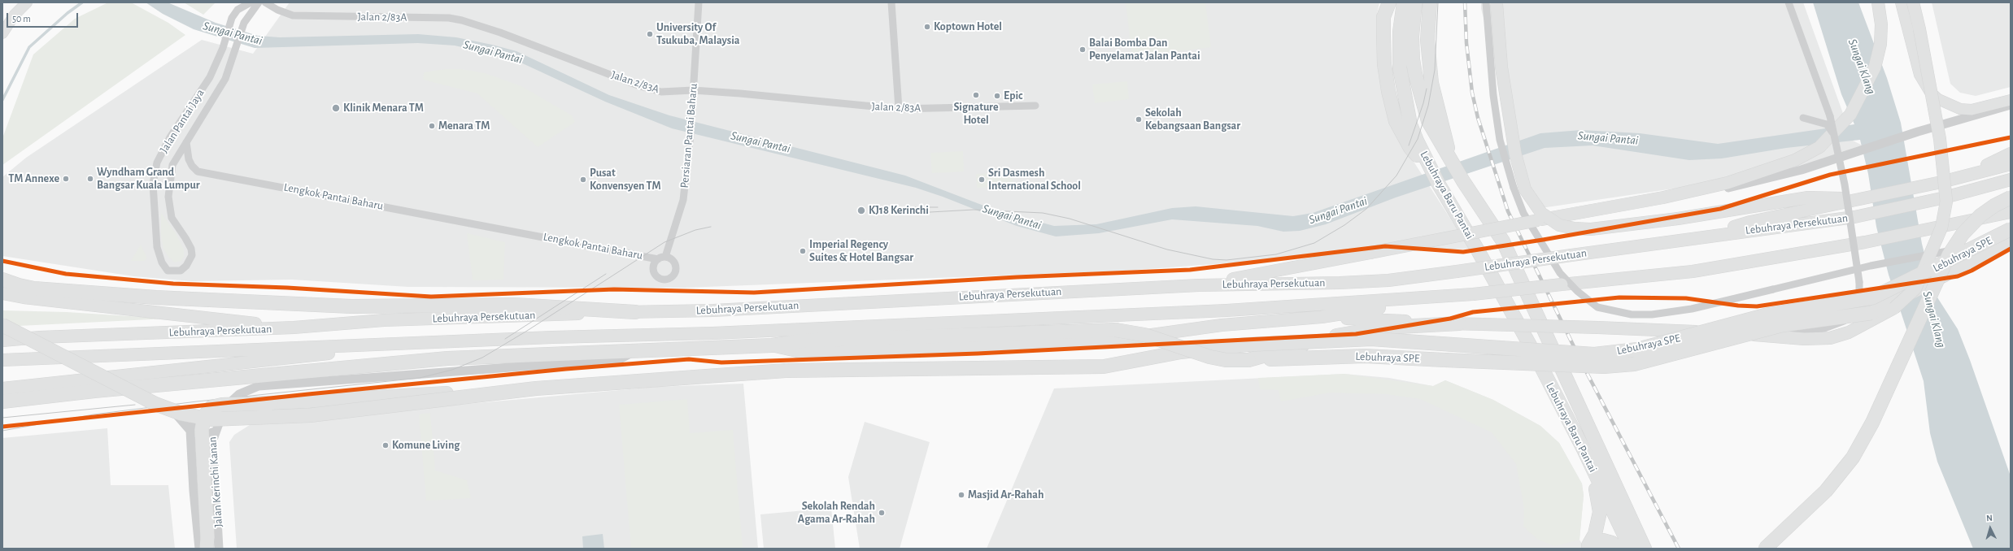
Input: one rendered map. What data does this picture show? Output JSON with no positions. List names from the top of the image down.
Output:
{
  "streets": {
    "highway": ["Lebuhraya Baru Pantai", "Lebuhraya Persekutuan", "Lebuhraya SPE"],
    "street": [
      "Jalan 2/83A",
      "Jalan Pantai Jaya",
      "Persiaran Pantai Baharu",
      "Lengkok Pantai Baharu",
      "Jalan Kerinchi Kanan"
    ]
  },
  "crossings": [
    ["Jalan 2/83A", "Persiaran Pantai Baharu"],
    ["Jalan Pantai Jaya", "Lengkok Pantai Baharu"],
    ["Persiaran Pantai Baharu", "Lengkok Pantai Baharu"]
  ],
  "water": ["Sungai Pantai", "Sungai Klang"],
  "places": [
    "Koptown Hotel",
    "University Of Tsukuba, Malaysia",
    "Balai Bomba Dan Penyelamat Jalan Pantai",
    "Signature Hotel",
    "Epic",
    "Klinik Menara TM",
    "Sekolah Kebangsaan Bangsar",
    "Menara TM",
    "TM Annexe",
    "Wyndham Grand Bangsar Kuala Lumpur",
    "Pusat Konvensyen TM",
    "Sri Dasmesh International School",
    "KJ18 Kerinchi",
    "Imperial Regency Suites & Hotel Bangsar",
    "Komune Living",
    "Masjid Ar-Rahah",
    "Sekolah Rendah Agama Ar-Rahah"
  ],
  "scale_bar": "50 m",
  "north": "top"
}
